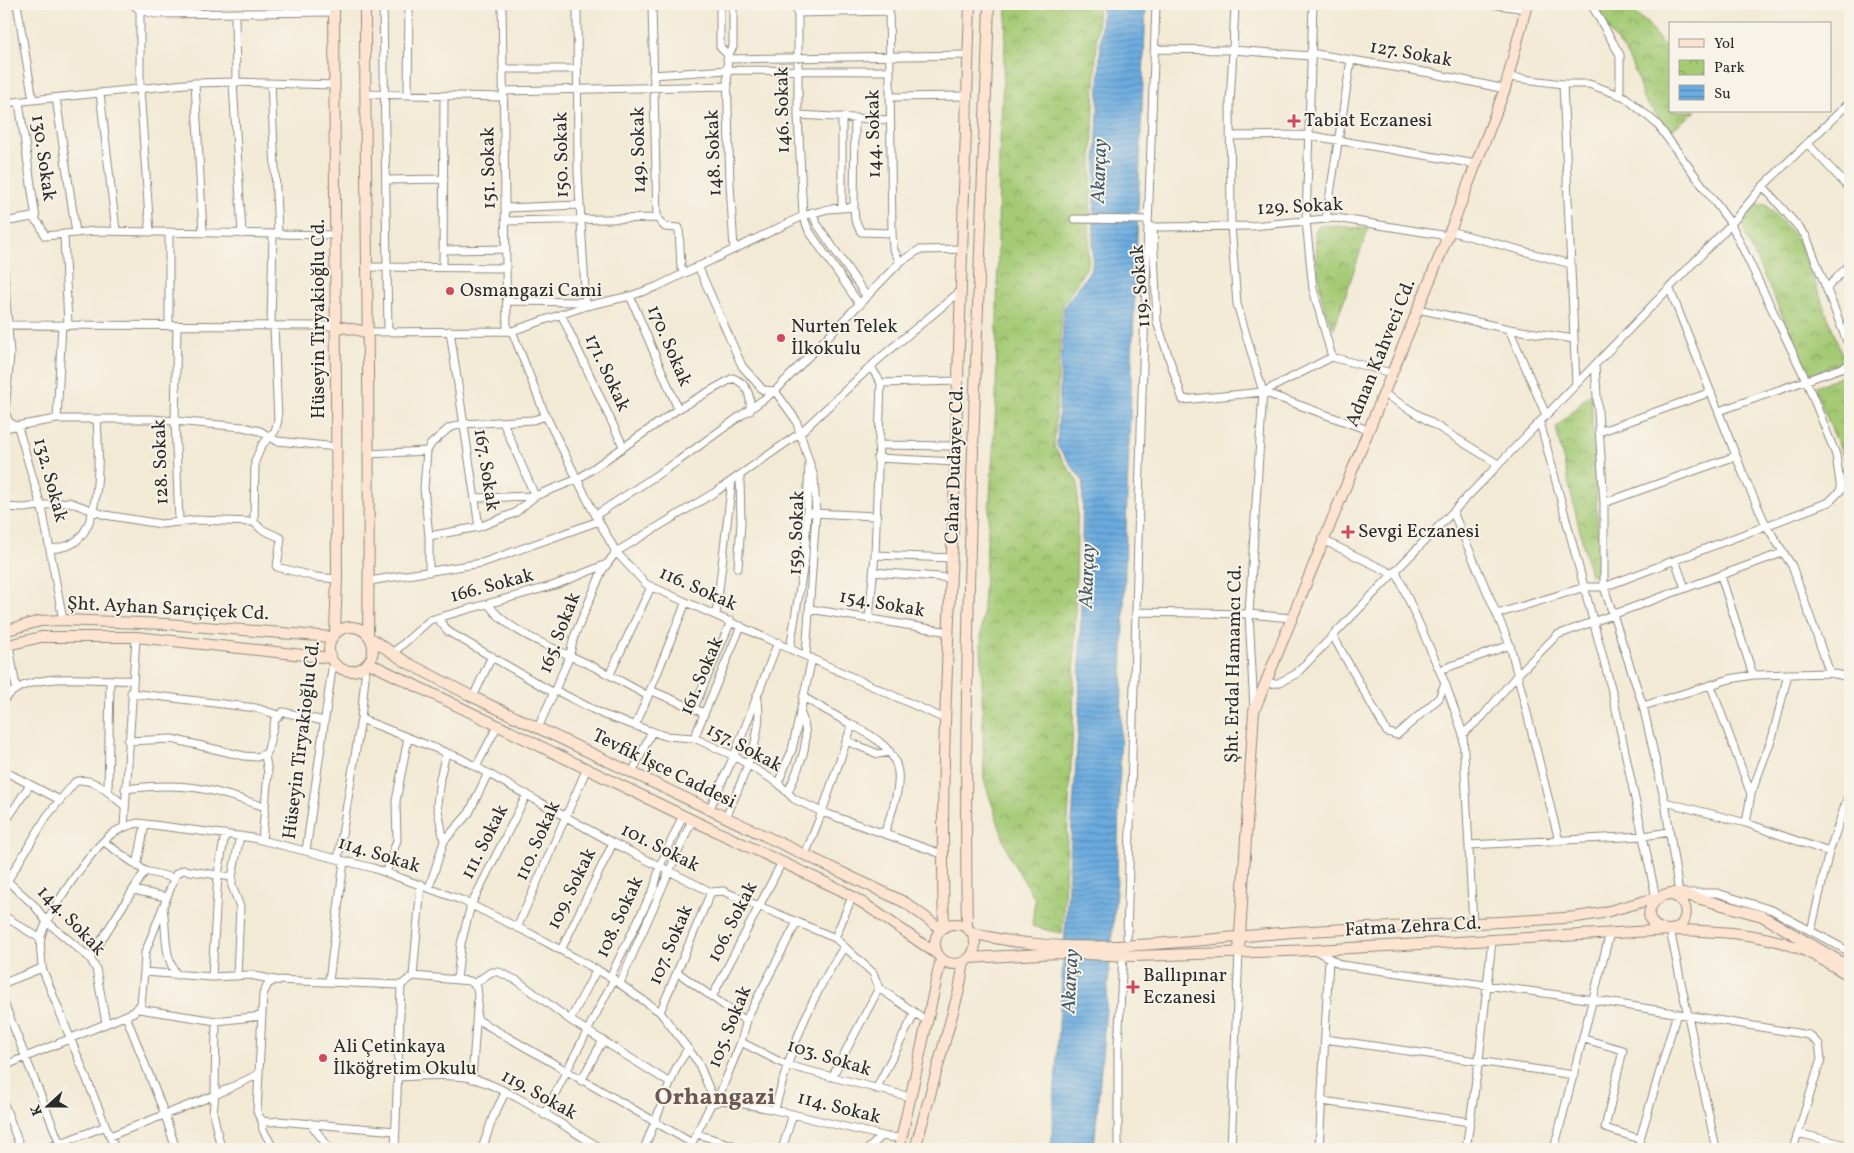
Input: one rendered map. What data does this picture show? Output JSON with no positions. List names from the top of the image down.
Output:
{
  "streets": {
    "main road": [
      "Hüseyin Tiryakioğlu Cd.",
      "Adnan Kahveci Cd.",
      "Cahar Dudayev Cd.",
      "Şht. Ayhan Sarıçiçek Cd.",
      "Şht. Erdal Hamamcı Cd.",
      "Tevfik İşce Caddesi",
      "Fatma Zehra Cd."
    ],
    "street": [
      "127. Sokak",
      "146. Sokak",
      "144. Sokak",
      "149. Sokak",
      "148. Sokak",
      "150. Sokak",
      "130. Sokak",
      "151. Sokak",
      "129. Sokak",
      "119. Sokak",
      "170. Sokak",
      "171. Sokak",
      "128. Sokak",
      "167. Sokak",
      "132. Sokak",
      "159. Sokak",
      "166. Sokak",
      "116. Sokak",
      "154. Sokak",
      "165. Sokak",
      "161. Sokak",
      "157. Sokak",
      "110. Sokak",
      "111. Sokak",
      "101. Sokak",
      "114. Sokak",
      "109. Sokak",
      "108. Sokak",
      "106. Sokak",
      "107. Sokak",
      "105. Sokak",
      "103. Sokak"
    ]
  },
  "crossings": [
    ["127. Sokak", "Adnan Kahveci Cd."],
    ["127. Sokak", "Şht. Erdal Hamamcı Cd."],
    ["144. Sokak", "114. Sokak"],
    ["149. Sokak", "150. Sokak"],
    ["149. Sokak", "151. Sokak"],
    ["151. Sokak", "116. Sokak"],
    ["129. Sokak", "119. Sokak"],
    ["129. Sokak", "Adnan Kahveci Cd."],
    ["129. Sokak", "Şht. Erdal Hamamcı Cd."],
    ["119. Sokak", "Şht. Erdal Hamamcı Cd."],
    ["Hüseyin Tiryakioğlu Cd.", "Şht. Ayhan Sarıçiçek Cd."],
    ["Hüseyin Tiryakioğlu Cd.", "Tevfik İşce Caddesi"],
    ["Hüseyin Tiryakioğlu Cd.", "114. Sokak"],
    ["Adnan Kahveci Cd.", "Şht. Erdal Hamamcı Cd."],
    ["Cahar Dudayev Cd.", "116. Sokak"],
    ["Cahar Dudayev Cd.", "154. Sokak"],
    ["Cahar Dudayev Cd.", "157. Sokak"],
    ["Cahar Dudayev Cd.", "Tevfik İşce Caddesi"],
    ["Cahar Dudayev Cd.", "Fatma Zehra Cd."],
    ["132. Sokak", "Şht. Ayhan Sarıçiçek Cd."],
    ["159. Sokak", "116. Sokak"],
    ["159. Sokak", "154. Sokak"],
    ["159. Sokak", "157. Sokak"],
    ["166. Sokak", "165. Sokak"],
    ["166. Sokak", "157. Sokak"],
    ["166. Sokak", "Tevfik İşce Caddesi"],
    ["116. Sokak", "165. Sokak"],
    ["116. Sokak", "161. Sokak"],
    ["Şht. Ayhan Sarıçiçek Cd.", "Tevfik İşce Caddesi"],
    ["165. Sokak", "157. Sokak"],
    ["165. Sokak", "Tevfik İşce Caddesi"],
    ["Şht. Erdal Hamamcı Cd.", "Fatma Zehra Cd."],
    ["161. Sokak", "157. Sokak"],
    ["Tevfik İşce Caddesi", "110. Sokak"],
    ["Tevfik İşce Caddesi", "108. Sokak"],
    ["Tevfik İşce Caddesi", "106. Sokak"],
    ["Tevfik İşce Caddesi", "Fatma Zehra Cd."],
    ["110. Sokak", "101. Sokak"],
    ["110. Sokak", "114. Sokak"],
    ["111. Sokak", "101. Sokak"],
    ["111. Sokak", "114. Sokak"],
    ["101. Sokak", "109. Sokak"],
    ["101. Sokak", "108. Sokak"],
    ["101. Sokak", "106. Sokak"],
    ["101. Sokak", "107. Sokak"],
    ["101. Sokak", "105. Sokak"],
    ["114. Sokak", "109. Sokak"],
    ["114. Sokak", "108. Sokak"],
    ["114. Sokak", "107. Sokak"],
    ["105. Sokak", "103. Sokak"]
  ],
  "districts": ["Orhangazi"],
  "water": ["Akarçay"],
  "places": {
    "health": ["Tabiat Eczanesi", "Sevgi Eczanesi", "Ballıpınar Eczanesi"],
    "other": ["Osmangazi Cami", "Nurten Telek İlkokulu", "Ali Çetinkaya İlköğretim Okulu"]
  },
  "legend": ["Yol", "Park", "Su"],
  "north": "left"
}
